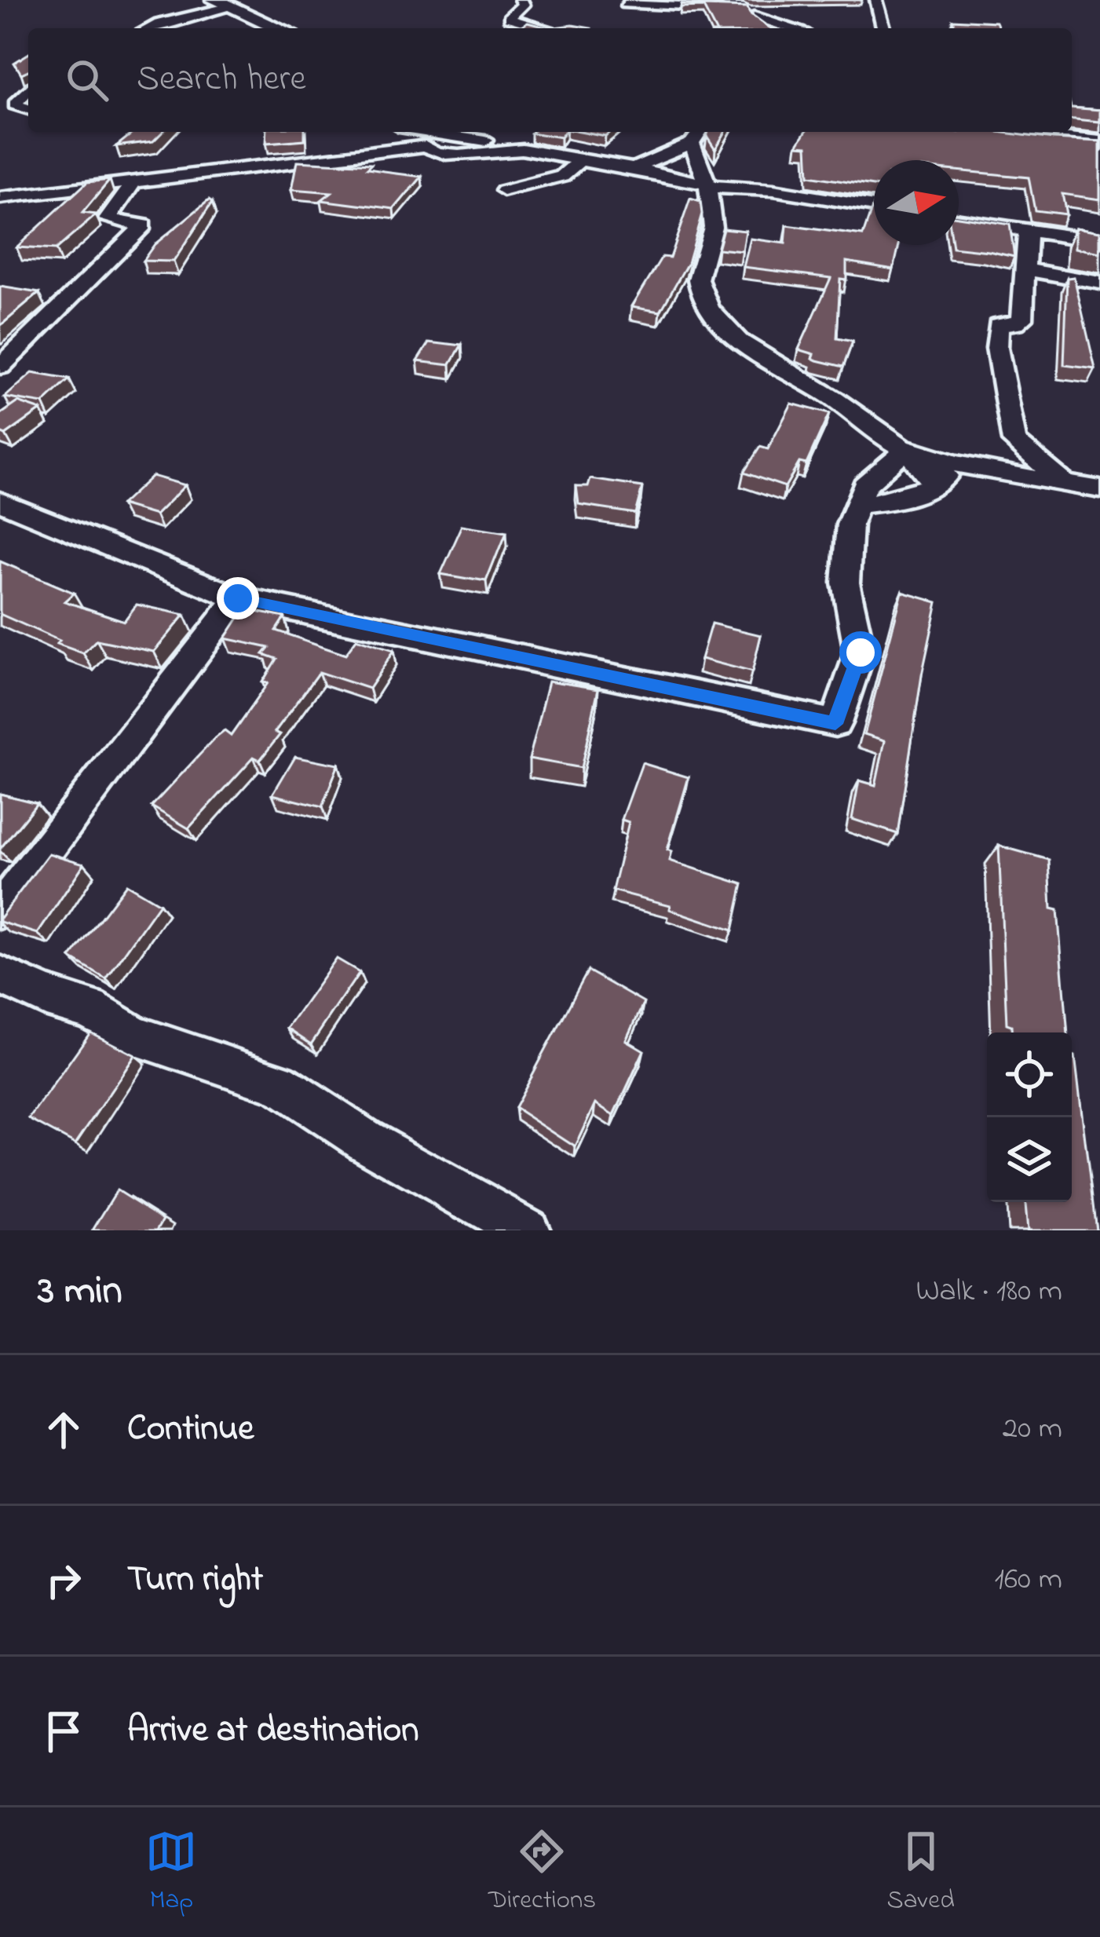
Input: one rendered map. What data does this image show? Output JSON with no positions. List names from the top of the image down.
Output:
{
  "north": "right",
  "page": {
    "search": "Search here",
    "heading": ["3 min", "Walk · 180 m"],
    "list": [
      ["Continue", "20 m"],
      ["Turn right", "160 m"],
      "Arrive at destination"
    ],
    "nav": ["Map", "Directions", "Saved"]
  }
}
